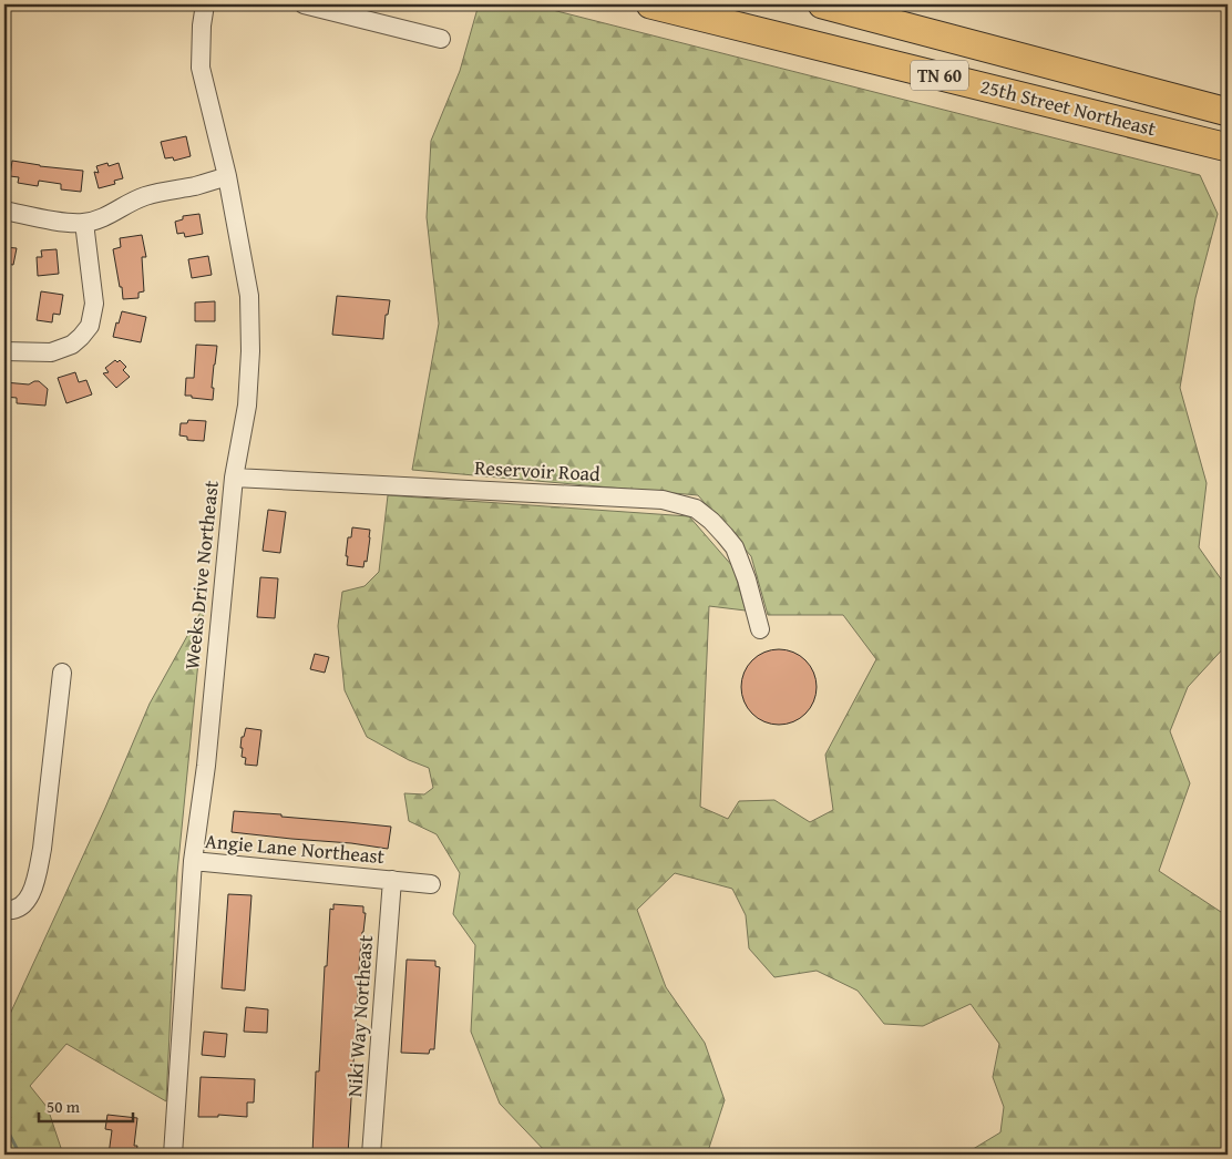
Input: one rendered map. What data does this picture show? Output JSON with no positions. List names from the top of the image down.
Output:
{
  "streets": {
    "highway": ["TN 60", "25th Street Northeast"],
    "street": [
      "Reservoir Road",
      "Weeks Drive Northeast",
      "Angie Lane Northeast",
      "Niki Way Northeast"
    ]
  },
  "crossings": [
    ["Reservoir Road", "Weeks Drive Northeast"],
    ["Weeks Drive Northeast", "Angie Lane Northeast"],
    ["Angie Lane Northeast", "Niki Way Northeast"]
  ],
  "scale_bar": "50 m"
}
